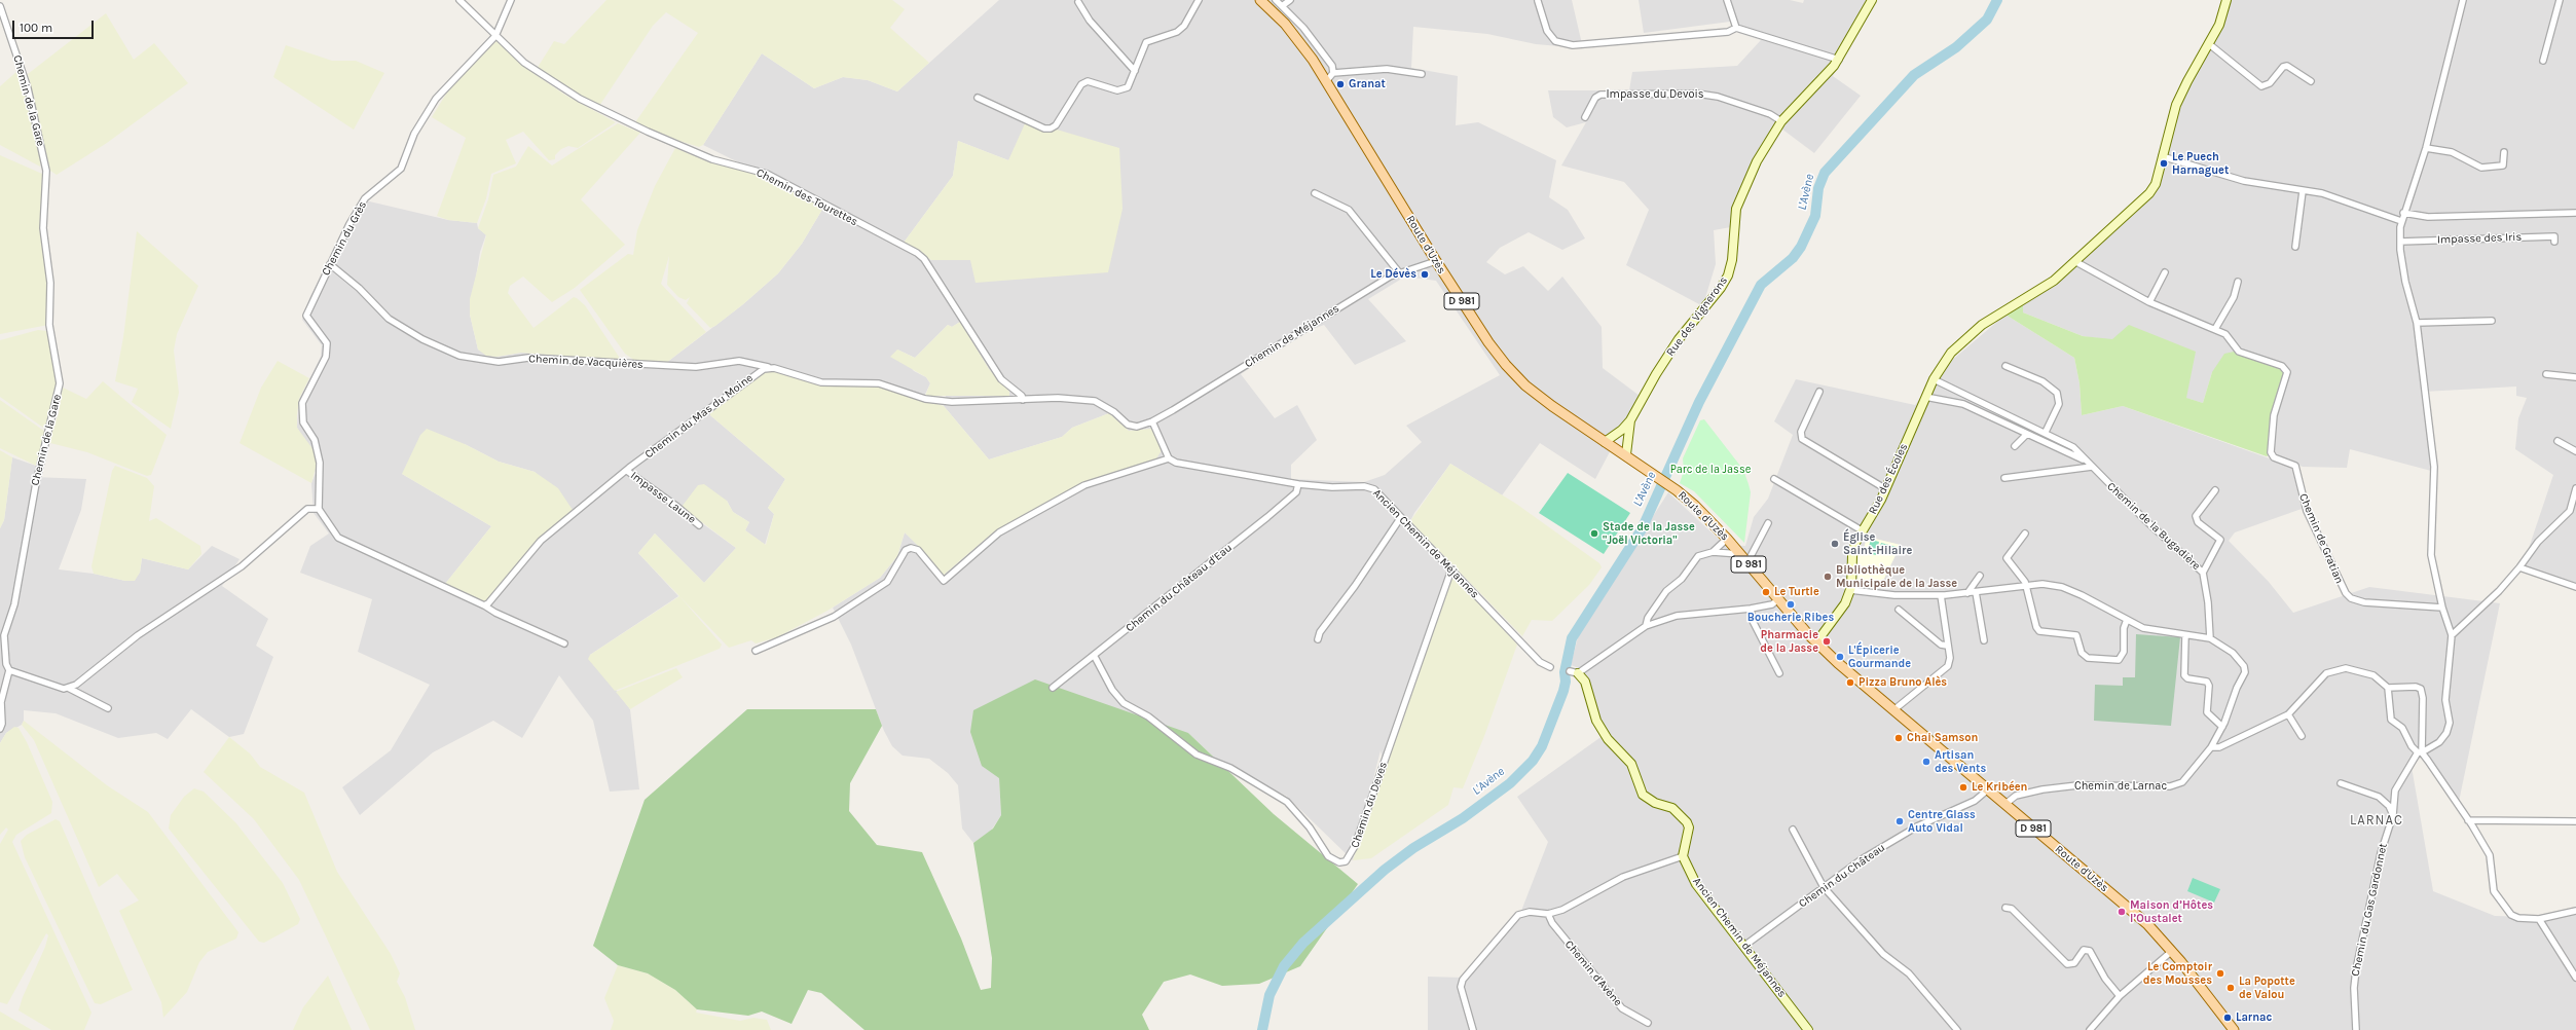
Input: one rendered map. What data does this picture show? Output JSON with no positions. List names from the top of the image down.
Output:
{
  "streets": {
    "main road": ["Route d'Uzès", "D 981"],
    "street": [
      "Impasse du Devois",
      "Chemin de la Gare",
      "Chemin des Tourettes",
      "Chemin du Grès",
      "Impasse des Iris",
      "Rue des Vignerons",
      "Chemin de Méjannes",
      "Chemin de Vacquières",
      "Chemin du Mas du Moine",
      "Rue des Écoles",
      "Impasse Laune",
      "Chemin de la Bugadière",
      "Chemin de Gratian",
      "Ancien Chemin de Méjannes",
      "Chemin du Château d'Eau",
      "Chemin de Larnac",
      "Chemin du Deves",
      "Chemin du Château",
      "Chemin du Gas Gardonnet",
      "Chemin d'Avène"
    ]
  },
  "crossings": [
    ["Impasse du Devois", "Rue des Vignerons"],
    ["Chemin des Tourettes", "Chemin du Grès"],
    ["Chemin du Grès", "Chemin de Vacquières"],
    ["Route d'Uzès", "Rue des Vignerons"],
    ["Route d'Uzès", "Chemin de Méjannes"],
    ["Route d'Uzès", "Rue des Écoles"],
    ["Route d'Uzès", "Chemin de Larnac"],
    ["Route d'Uzès", "Chemin du Château"],
    ["Chemin de Vacquières", "Chemin du Mas du Moine"],
    ["Chemin du Mas du Moine", "Impasse Laune"],
    ["Rue des Écoles", "Chemin de la Bugadière"],
    ["Rue des Écoles", "Chemin de Gratian"],
    ["Ancien Chemin de Méjannes", "Chemin du Château d'Eau"],
    ["Ancien Chemin de Méjannes", "Chemin du Deves"],
    ["Ancien Chemin de Méjannes", "Chemin du Château"],
    ["Chemin du Château d'Eau", "Chemin du Deves"]
  ],
  "districts": ["LARNAC"],
  "water": ["L'Avène"],
  "parks": ["Parc de la Jasse"],
  "places": [
    "Granat",
    "Le Puech Harnaguet",
    "Le Dévès",
    "Stade de la Jasse \"Joël Victoria\"",
    "Église Saint-Hilaire",
    "Bibliothèque Municipale de la Jasse",
    "Le Turtle",
    "Boucherie Ribes",
    "Pharmacie de la Jasse",
    "L'Épicerie Gourmande",
    "Pizza Bruno Alès",
    "Chai Samson",
    "Artisan des Vents",
    "Le Kribéen",
    "Centre Glass Auto Vidal",
    "Maison d’Hôtes l’Oustalet",
    "Le Comptoir des Mousses",
    "La Popotte de Valou",
    "Larnac"
  ],
  "scale_bar": "100 m"
}
